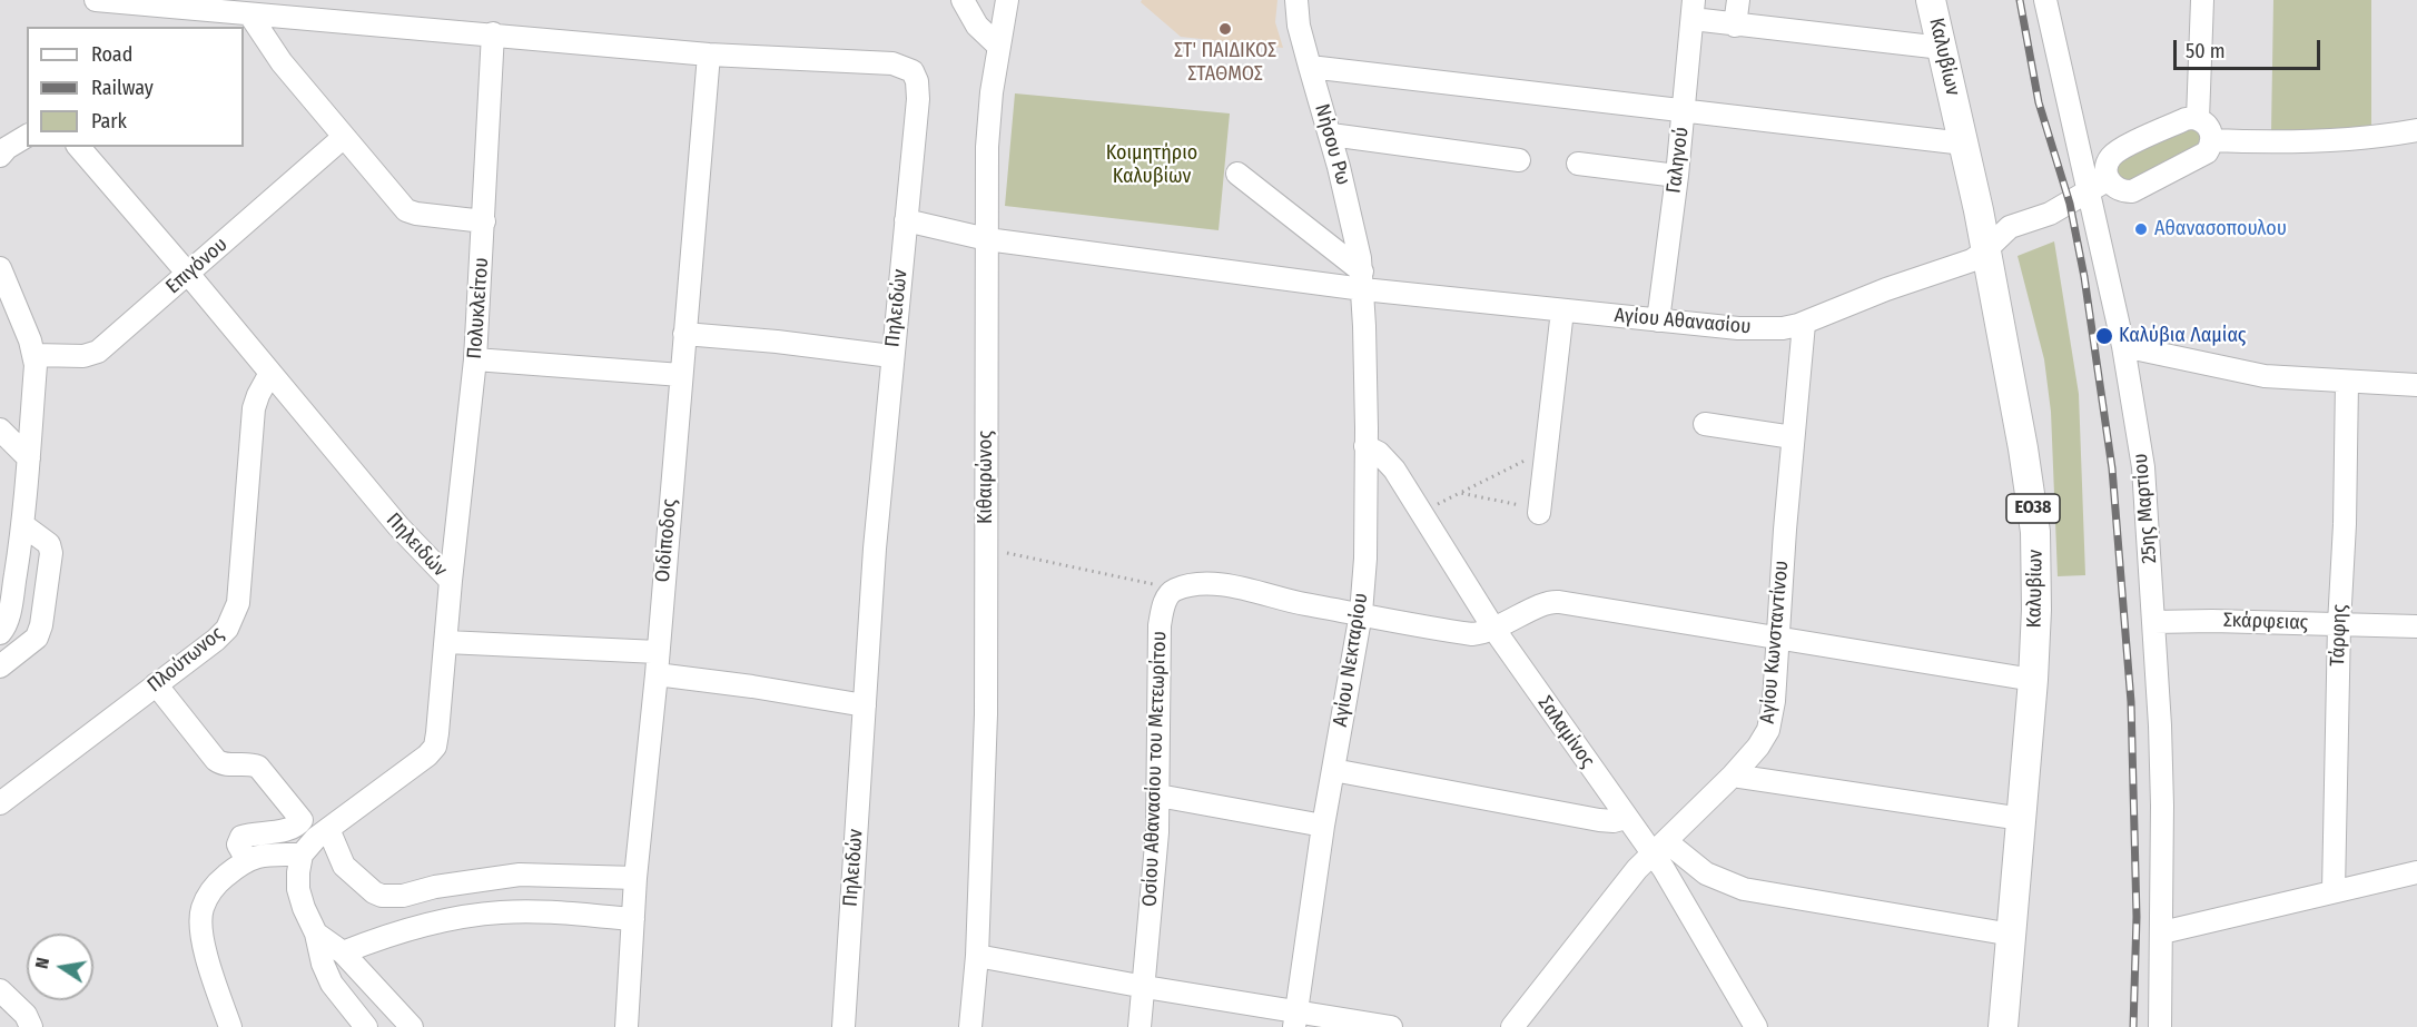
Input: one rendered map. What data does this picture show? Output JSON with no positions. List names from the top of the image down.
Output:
{
  "streets": {
    "main road": ["Καλυβίων", "ΕΟ38"],
    "street": [
      "Νήσου Ρω",
      "Γαληνού",
      "Επιγόνου",
      "Πολυκλείτου",
      "Πηλειδών",
      "Αγίου Αθανασίου",
      "Κιθαιρώνος",
      "25ης Μαρτίου",
      "Οιδίποδος",
      "Σκάρφειας",
      "Τάρφης",
      "Αγίου Κωνσταντίνου",
      "Πλούτωνος",
      "Αγίου Νεκταρίου",
      "Σαλαμίνος",
      "Οσίου Αθανασίου του Μετεωρίτου"
    ]
  },
  "crossings": [
    ["Καλυβίων", "Αγίου Αθανασίου"],
    ["Νήσου Ρω", "Αγίου Αθανασίου"],
    ["Νήσου Ρω", "Αγίου Νεκταρίου"],
    ["Γαληνού", "Αγίου Αθανασίου"],
    ["Επιγόνου", "Πηλειδών"],
    ["Πολυκλείτου", "Πηλειδών"],
    ["Πηλειδών", "Αγίου Αθανασίου"],
    ["Πηλειδών", "Οιδίποδος"],
    ["Πηλειδών", "Πλούτωνος"],
    ["Αγίου Αθανασίου", "Κιθαιρώνος"],
    ["Αγίου Αθανασίου", "25ης Μαρτίου"],
    ["Αγίου Αθανασίου", "Αγίου Κωνσταντίνου"],
    ["Αγίου Αθανασίου", "Αγίου Νεκταρίου"],
    ["25ης Μαρτίου", "Σκάρφειας"],
    ["Σκάρφειας", "Τάρφης"],
    ["Αγίου Κωνσταντίνου", "Σαλαμίνος"],
    ["Αγίου Νεκταρίου", "Σαλαμίνος"]
  ],
  "parks": ["Κοιμητήριο Καλυβίων"],
  "places": ["ΣΤ' ΠΑΙΔΙΚΟΣ ΣΤΑΘΜΟΣ", "Αθανασοπουλου", "Καλύβια Λαμίας"],
  "legend": ["Road", "Railway", "Park"],
  "scale_bar": "50 m",
  "north": "left"
}
